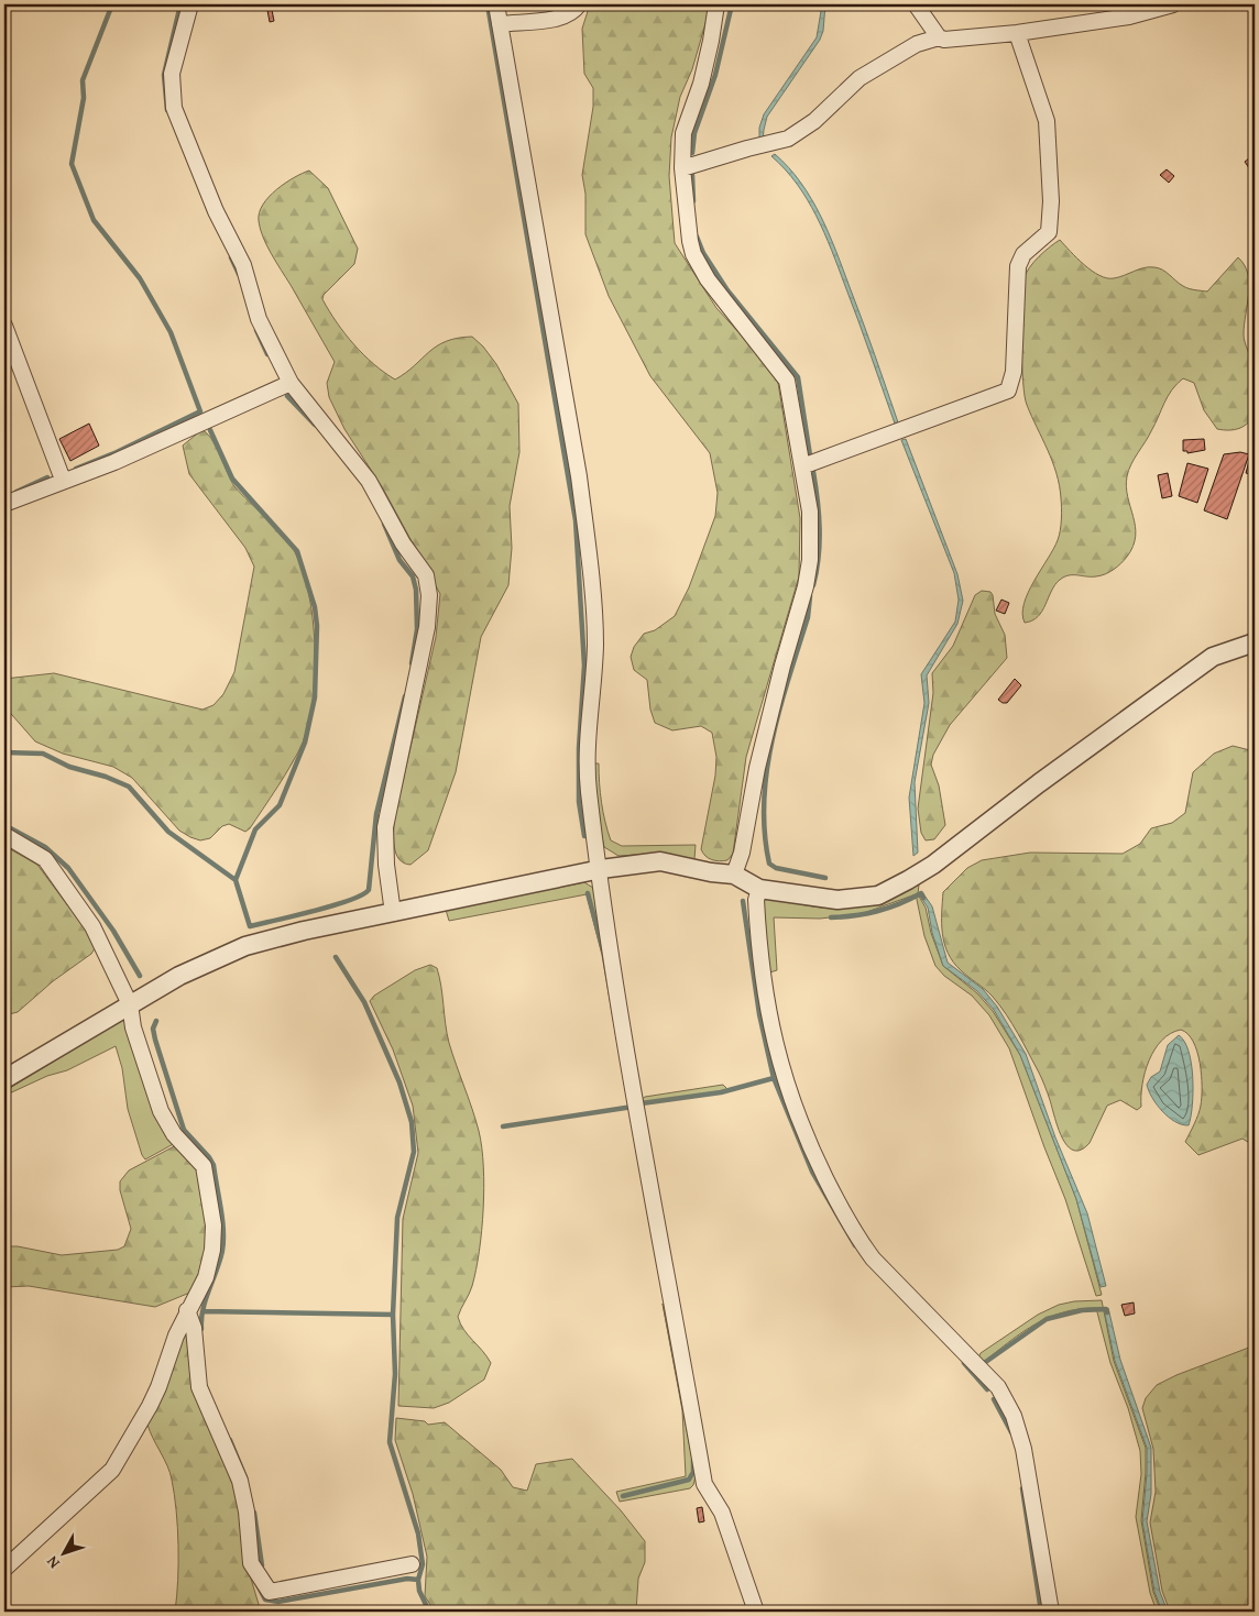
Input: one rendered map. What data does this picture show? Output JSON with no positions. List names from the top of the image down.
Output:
{
  "north": "bottom left"
}
